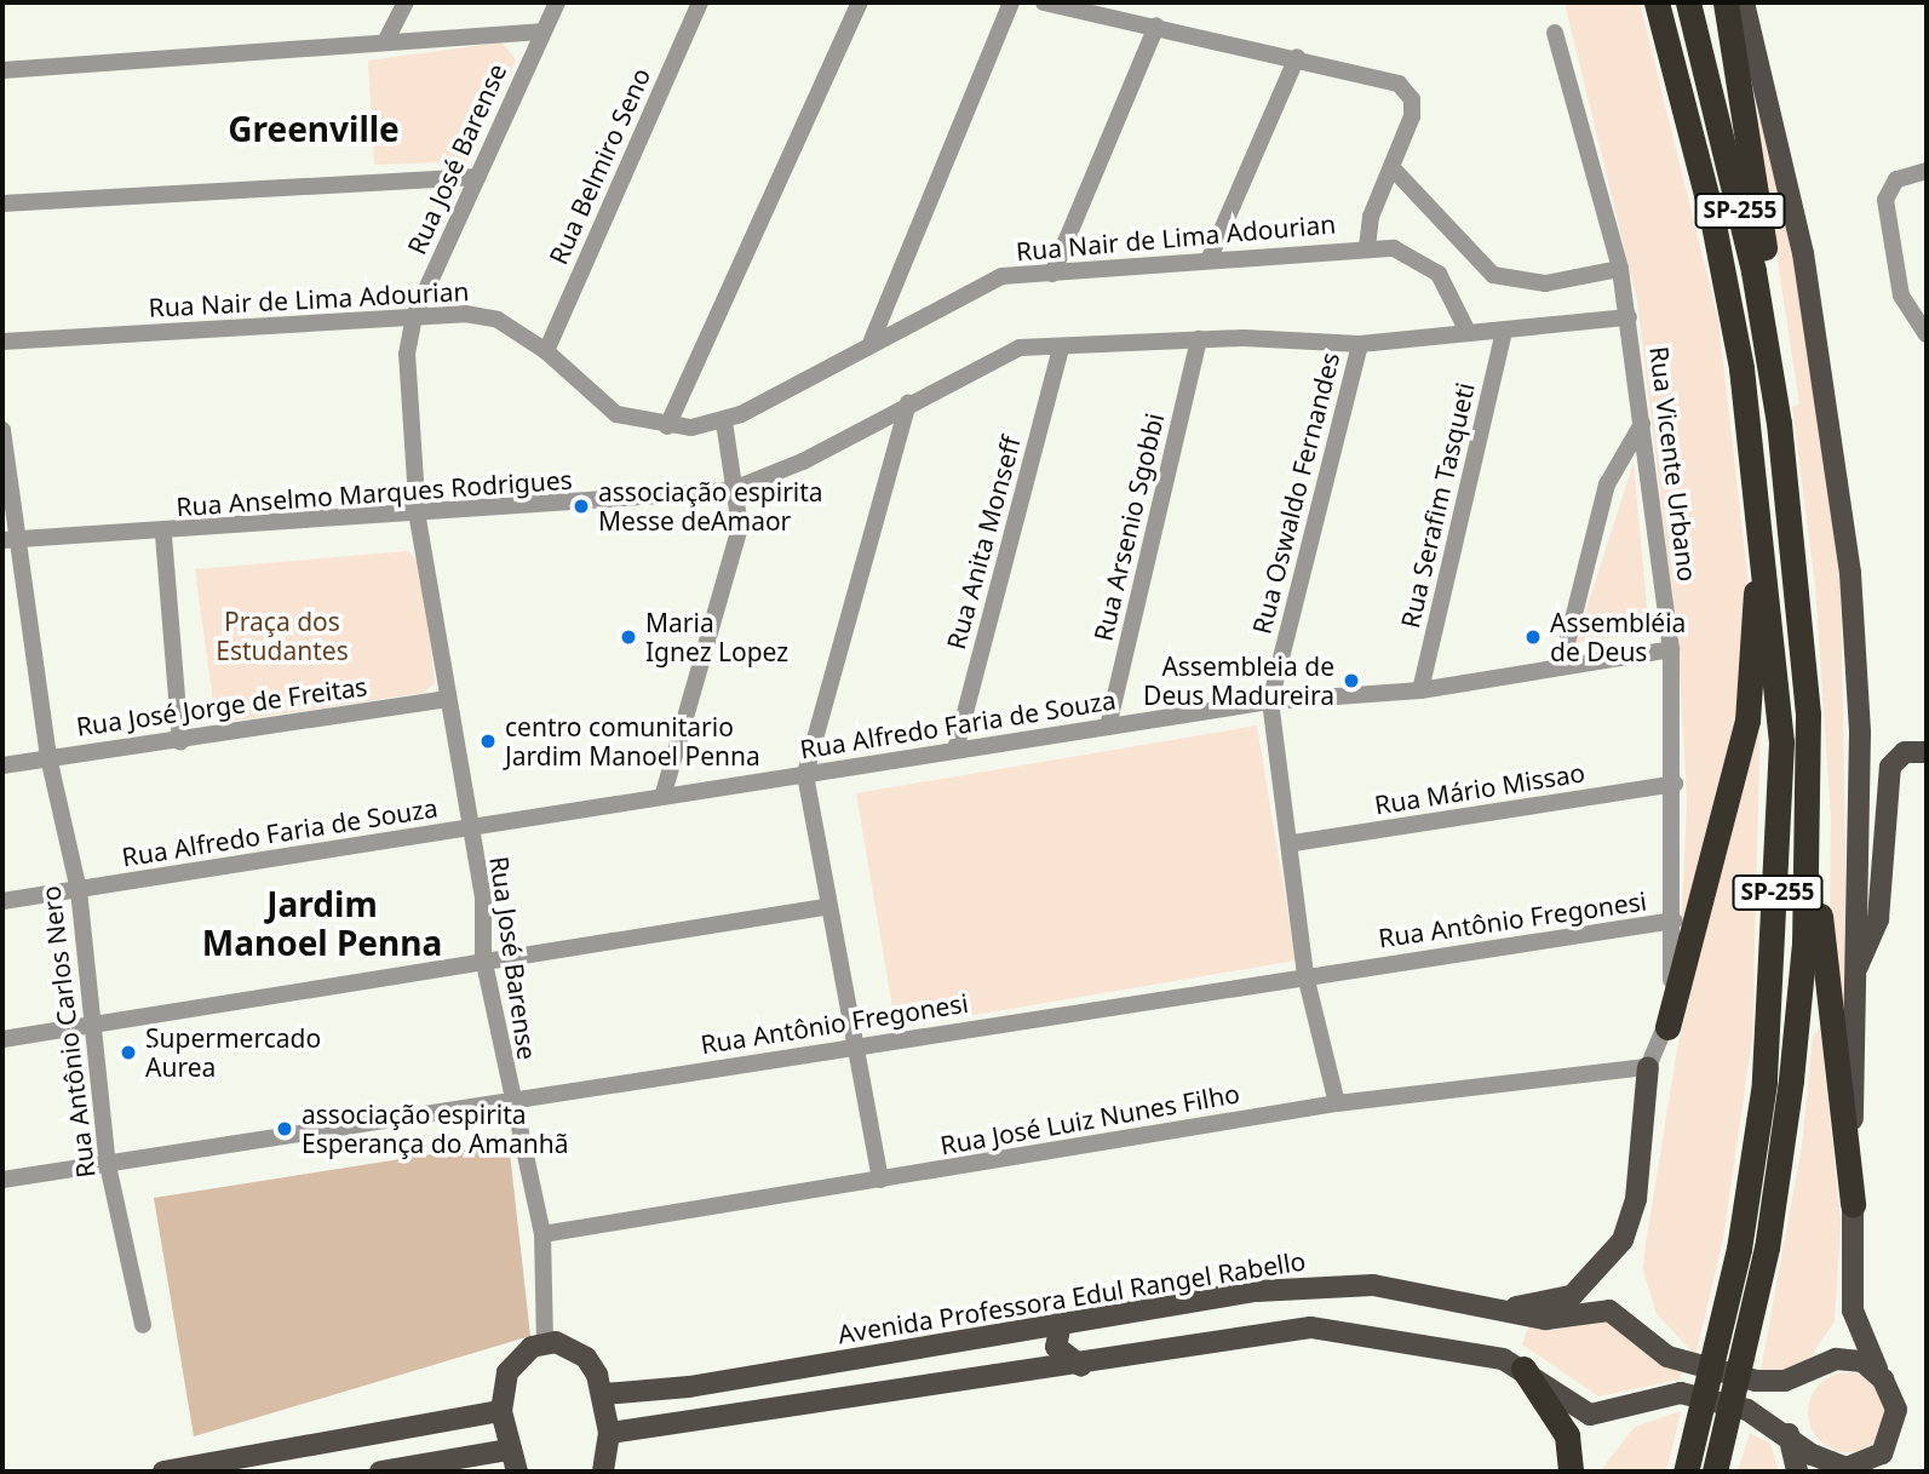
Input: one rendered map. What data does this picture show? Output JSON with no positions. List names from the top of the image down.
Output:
{
  "streets": {
    "highway": ["SP-255"],
    "main road": ["Avenida Professora Edul Rangel Rabello"],
    "street": [
      "Rua José Barense",
      "Rua Belmiro Seno",
      "Rua Nair de Lima Adourian",
      "Rua Vicente Urbano",
      "Rua Anselmo Marques Rodrigues",
      "Rua Oswaldo Fernandes",
      "Rua Serafim Tasqueti",
      "Rua Arsenio Sgobbi",
      "Rua Anita Monseff",
      "Rua José Jorge de Freitas",
      "Rua Alfredo Faria de Souza",
      "Rua Mário Missao",
      "Rua Antônio Fregonesi",
      "Rua Antônio Carlos Nero",
      "Rua José Luiz Nunes Filho"
    ]
  },
  "crossings": [
    ["Rua José Barense", "Rua Nair de Lima Adourian"],
    ["Rua José Barense", "Rua Anselmo Marques Rodrigues"],
    ["Rua José Barense", "Rua José Jorge de Freitas"],
    ["Rua José Barense", "Rua Alfredo Faria de Souza"],
    ["Rua José Barense", "Rua Antônio Fregonesi"],
    ["Rua José Barense", "Rua José Luiz Nunes Filho"],
    ["Rua Belmiro Seno", "Rua Nair de Lima Adourian"],
    ["Rua Nair de Lima Adourian", "Rua Anselmo Marques Rodrigues"],
    ["Rua Vicente Urbano", "Rua Anselmo Marques Rodrigues"],
    ["Rua Vicente Urbano", "Rua Alfredo Faria de Souza"],
    ["Rua Vicente Urbano", "Rua Mário Missao"],
    ["Rua Vicente Urbano", "Rua Antônio Fregonesi"],
    ["Rua Anselmo Marques Rodrigues", "Rua Oswaldo Fernandes"],
    ["Rua Anselmo Marques Rodrigues", "Rua Serafim Tasqueti"],
    ["Rua Anselmo Marques Rodrigues", "Rua Arsenio Sgobbi"],
    ["Rua Anselmo Marques Rodrigues", "Rua Anita Monseff"],
    ["Rua Anselmo Marques Rodrigues", "Rua Antônio Carlos Nero"],
    ["Rua Oswaldo Fernandes", "Rua Alfredo Faria de Souza"],
    ["Rua Oswaldo Fernandes", "Rua Mário Missao"],
    ["Rua Oswaldo Fernandes", "Rua Antônio Fregonesi"],
    ["Rua Oswaldo Fernandes", "Rua José Luiz Nunes Filho"],
    ["Rua Serafim Tasqueti", "Rua Alfredo Faria de Souza"],
    ["Rua Arsenio Sgobbi", "Rua Alfredo Faria de Souza"],
    ["Rua Anita Monseff", "Rua Alfredo Faria de Souza"],
    ["Rua José Jorge de Freitas", "Rua Antônio Carlos Nero"],
    ["Rua Alfredo Faria de Souza", "Rua Antônio Carlos Nero"],
    ["Rua Antônio Fregonesi", "Rua Antônio Carlos Nero"]
  ],
  "districts": ["Greenville", "Jardim Manoel Penna"],
  "parks": ["Praça dos Estudantes"],
  "places": [
    "associação espirita Messe deAmaor",
    "Maria Ignez Lopez",
    "Assembléia de Deus",
    "Assembleia de Deus Madureira",
    "centro comunitario Jardim Manoel Penna",
    "Supermercado Aurea",
    "associação espirita Esperança do Amanhã"
  ]
}
